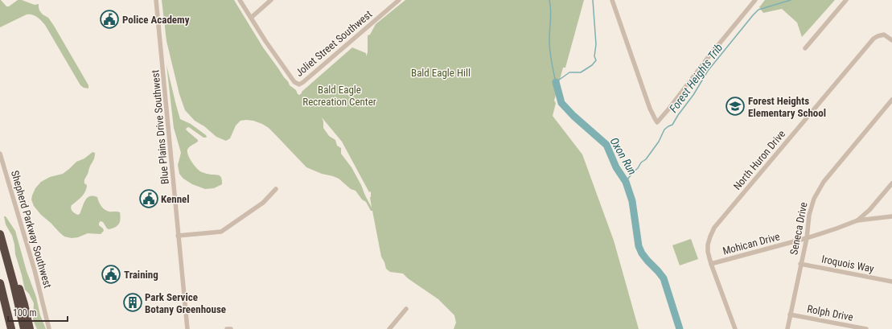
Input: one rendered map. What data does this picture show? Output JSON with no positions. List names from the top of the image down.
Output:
{
  "streets": {
    "street": [
      "Joliet Street Southwest",
      "Blue Plains Drive Southwest",
      "North Huron Drive",
      "Seneca Drive",
      "Shepherd Parkway Southwest",
      "Mohican Drive",
      "Iroquois Way",
      "Rolph Drive"
    ]
  },
  "crossings": [
    ["North Huron Drive", "Mohican Drive"],
    ["Seneca Drive", "Mohican Drive"],
    ["Seneca Drive", "Iroquois Way"],
    ["Seneca Drive", "Rolph Drive"]
  ],
  "water": ["Forest Heights Trib", "Oxon Run"],
  "parks": ["Bald Eagle Hill", "Bald Eagle Recreation Center"],
  "places": {
    "public building": ["Police Academy", "Kennel", "Training"],
    "school or university": ["Forest Heights Elementary School"],
    "building": ["Park Service Botany Greenhouse"]
  },
  "scale_bar": "100 m"
}
